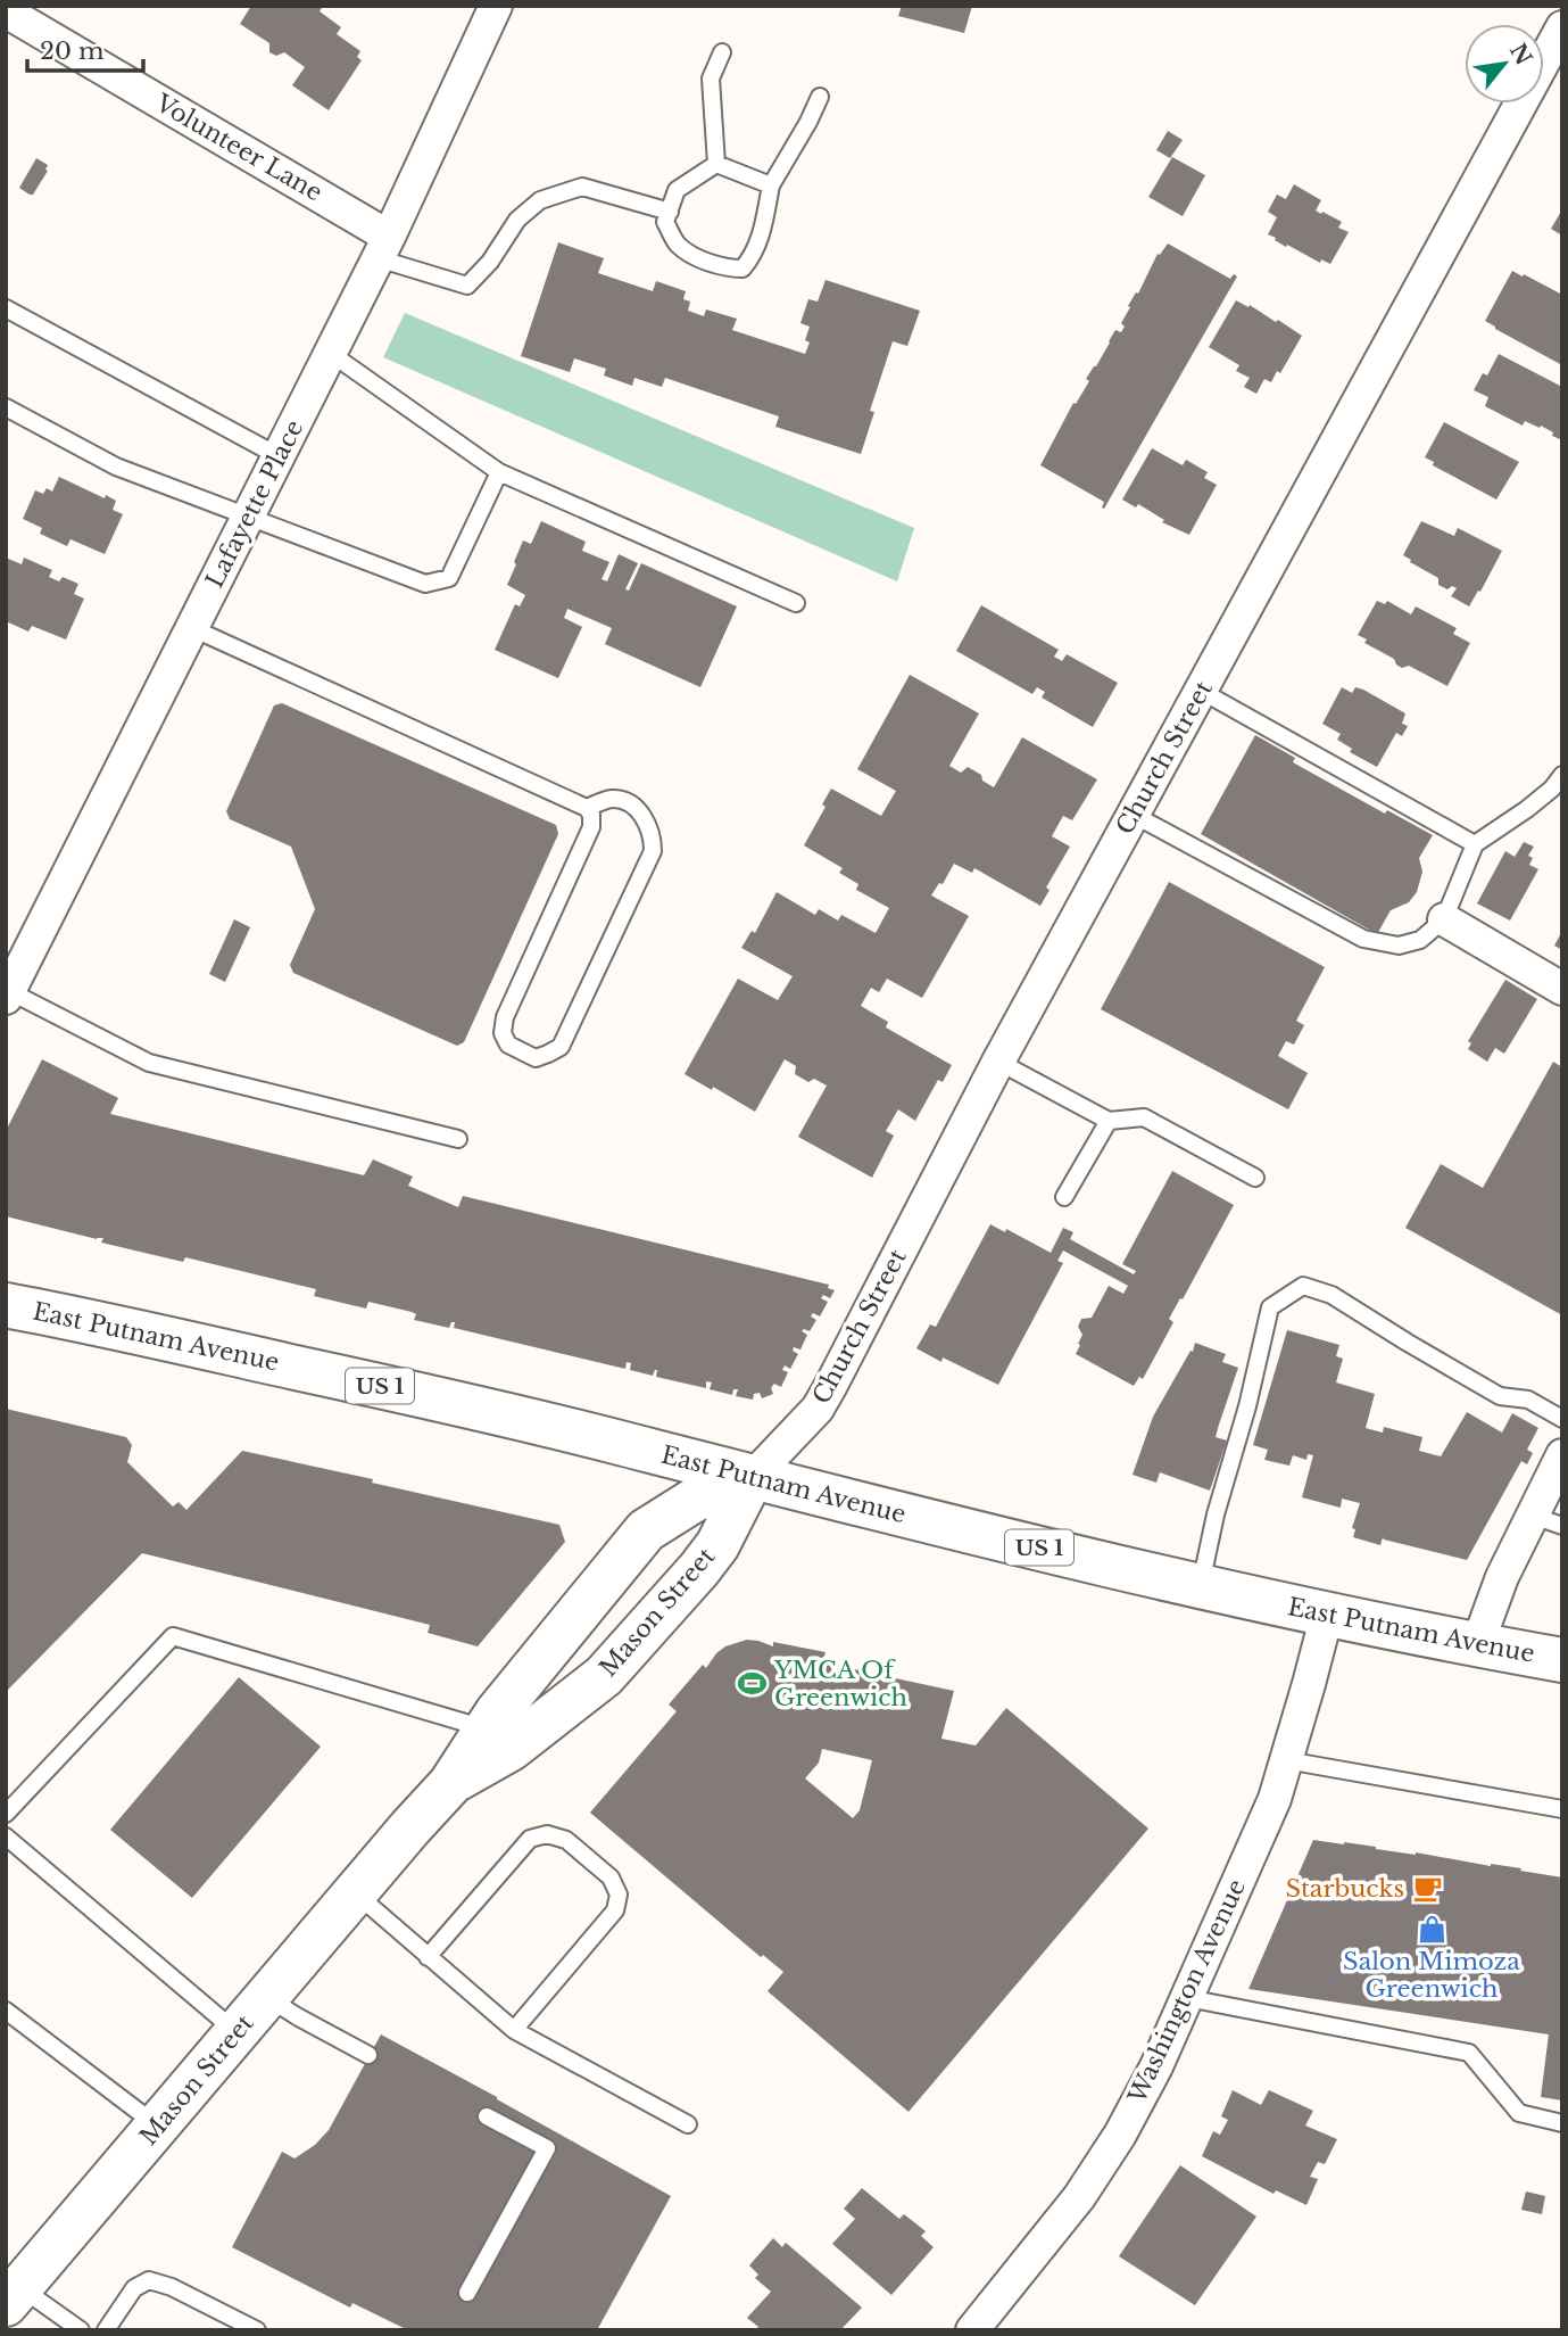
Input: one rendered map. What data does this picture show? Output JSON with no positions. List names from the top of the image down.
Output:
{
  "streets": {
    "main road": ["East Putnam Avenue", "US 1", "Mason Street"],
    "street": [
      "Volunteer Lane",
      "Lafayette Place",
      "Church Street",
      "Washington Avenue"
    ]
  },
  "crossings": [
    ["Volunteer Lane", "Lafayette Place"],
    ["Church Street", "East Putnam Avenue"],
    ["Church Street", "Mason Street"],
    ["East Putnam Avenue", "Mason Street"],
    ["East Putnam Avenue", "Washington Avenue"]
  ],
  "places": {
    "sports": ["YMCA Of Greenwich"],
    "cafe": ["Starbucks"],
    "shop": ["Salon Mimoza Greenwich"]
  },
  "scale_bar": "20 m",
  "north": "top right"
}
